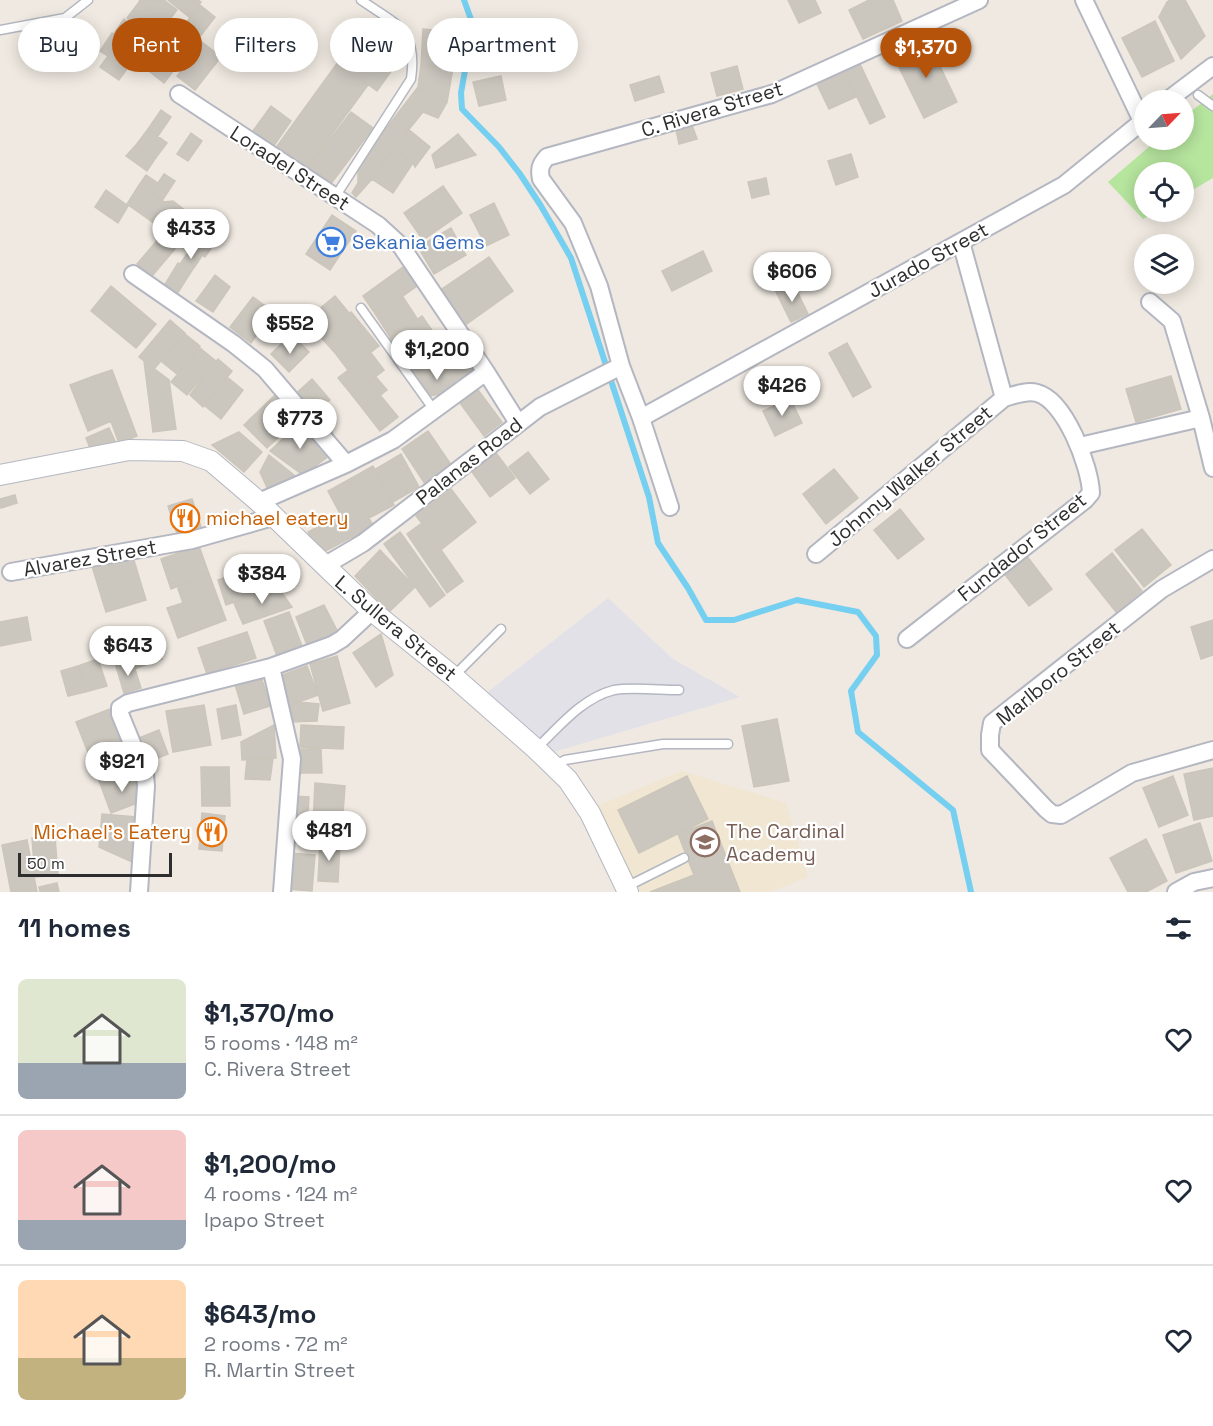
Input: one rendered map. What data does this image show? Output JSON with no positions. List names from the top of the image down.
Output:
{
  "streets": {
    "street": [
      "C. Rivera Street",
      "Loradel Street",
      "Jurado Street",
      "Palanas Road",
      "Johnny Walker Street",
      "Fundador Street",
      "Alvarez Street",
      "L. Sullera Street",
      "Marlboro Street"
    ]
  },
  "crossings": [
    ["C. Rivera Street", "Palanas Road"],
    ["Loradel Street", "Palanas Road"],
    ["Palanas Road", "L. Sullera Street"],
    ["Johnny Walker Street", "Fundador Street"],
    ["Alvarez Street", "L. Sullera Street"]
  ],
  "places": {
    "supermarket": ["Sekania Gems"],
    "restaurant": ["michael eatery", "Michael's Eatery"],
    "school or university": ["The Cardinal Academy"]
  },
  "scale_bar": "50 m",
  "north": "top right",
  "page": {
    "chip": [
      "Buy",
      "Rent",
      "Filters",
      "New",
      "Apartment"
    ],
    "price": [
      "$1,370",
      "$433",
      "$606",
      "$552",
      "$1,200",
      "$426",
      "$773",
      "$384",
      "$643",
      "$921",
      "$481"
    ],
    "scale": "50 m",
    "heading": "11 homes",
    "list": [
      {
        "name": "$1,370/mo",
        "note": "5 rooms · 148 m² · C. Rivera Street"
      },
      {
        "name": "$1,200/mo",
        "note": "4 rooms · 124 m² · Ipapo Street"
      },
      {
        "name": "$643/mo",
        "note": "2 rooms · 72 m² · R. Martin Street"
      }
    ]
  }
}
